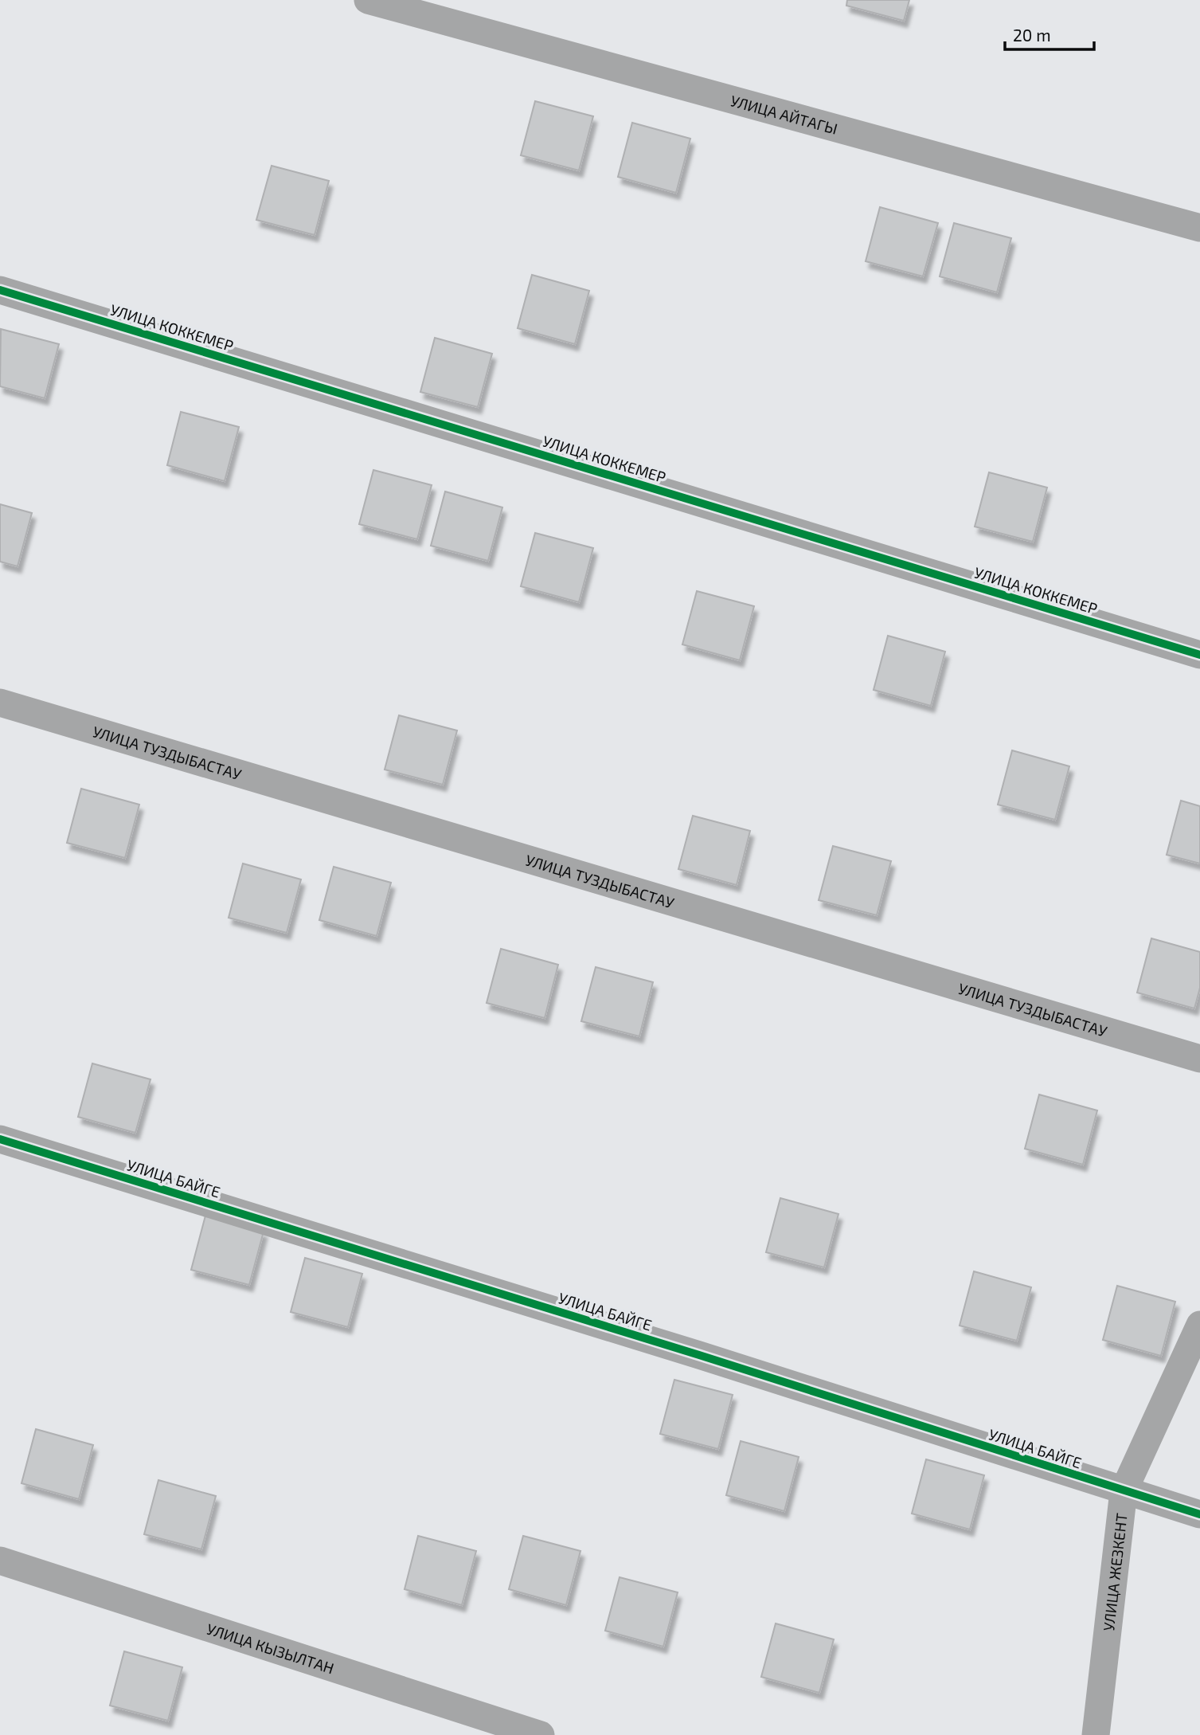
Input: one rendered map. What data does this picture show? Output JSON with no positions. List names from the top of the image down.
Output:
{
  "streets": {
    "street": [
      "УЛИЦА АЙТАГЫ",
      "УЛИЦА КОККЕМЕР",
      "УЛИЦА ТУЗДЫБАСТАУ",
      "УЛИЦА БАЙГЕ",
      "УЛИЦА ЖЕЗКЕНТ",
      "УЛИЦА КЫЗЫЛТАН"
    ]
  },
  "crossings": [
    ["УЛИЦА БАЙГЕ", "УЛИЦА ЖЕЗКЕНТ"]
  ],
  "scale_bar": "20 m"
}
